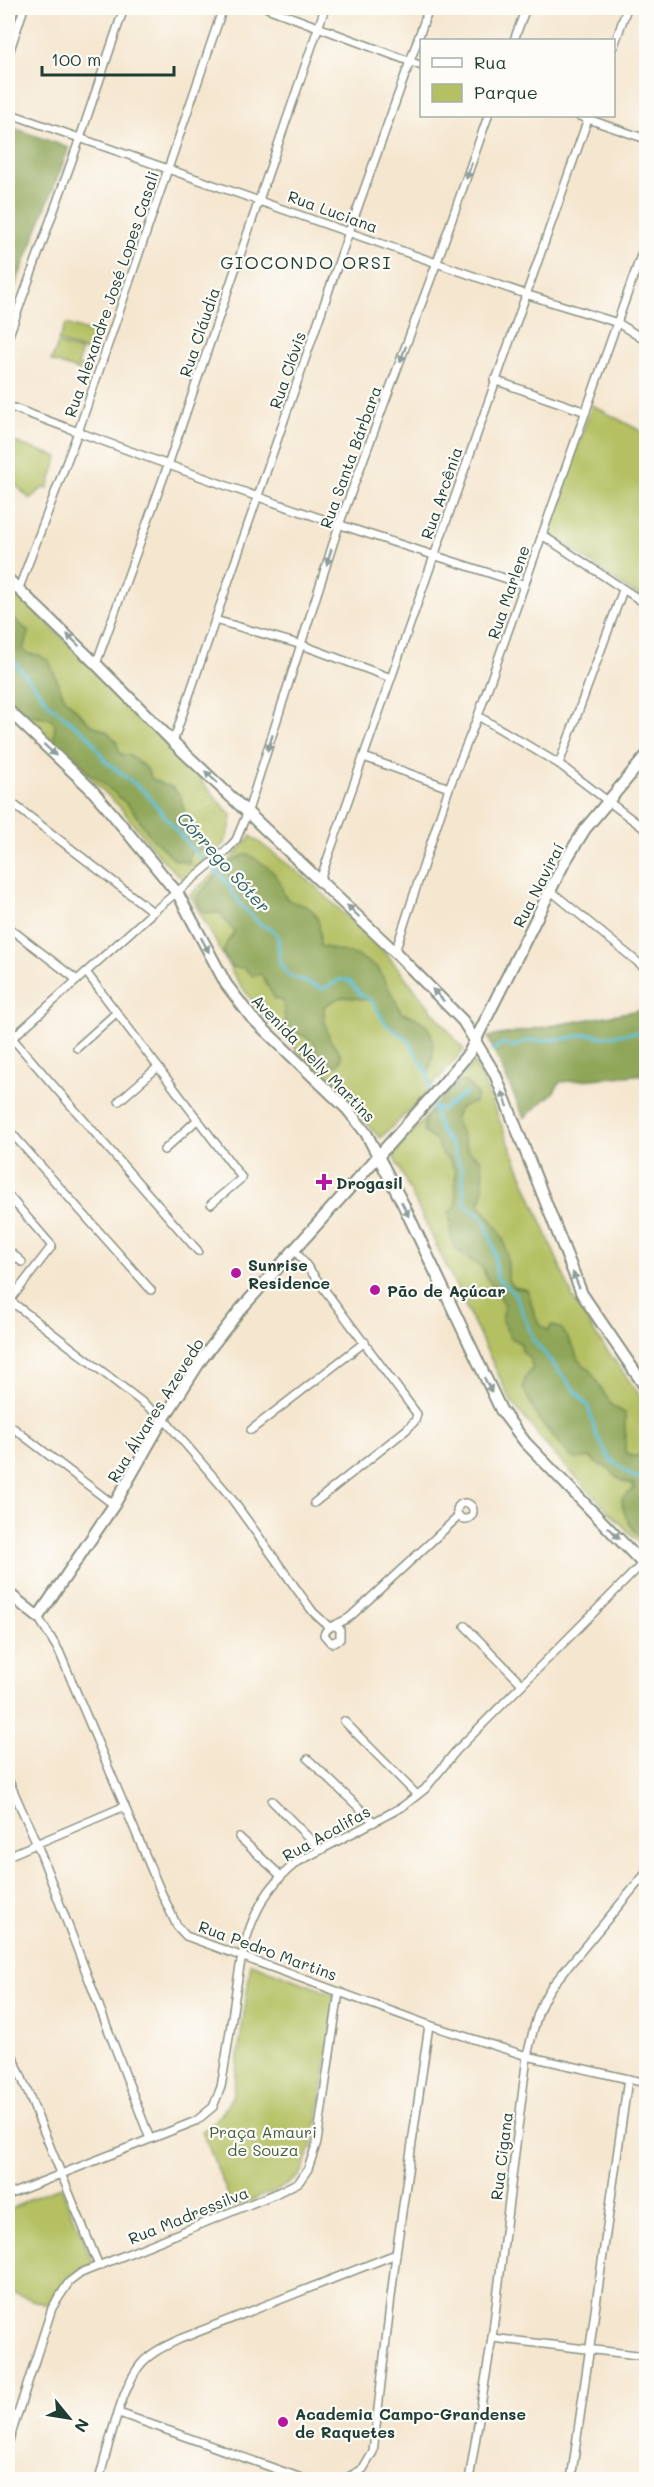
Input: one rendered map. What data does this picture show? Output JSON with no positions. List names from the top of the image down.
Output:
{
  "streets": {
    "main road": [
      "Rua Naviraí",
      "Avenida Nelly Martins",
      "Rua Álvares Azevedo",
      "Rua Pedro Martins"
    ],
    "street": [
      "Rua Luciana",
      "Rua Alexandre José Lopes Casali",
      "Rua Cláudia",
      "Rua Clóvis",
      "Rua Santa Bárbara",
      "Rua Arcênia",
      "Rua Marlene",
      "Rua Acalifas",
      "Rua Cigana",
      "Rua Madressilva"
    ]
  },
  "crossings": [
    ["Rua Luciana", "Rua Alexandre José Lopes Casali"],
    ["Rua Luciana", "Rua Cláudia"],
    ["Rua Luciana", "Rua Clóvis"],
    ["Rua Luciana", "Rua Santa Bárbara"],
    ["Rua Luciana", "Rua Arcênia"],
    ["Rua Luciana", "Rua Marlene"],
    ["Rua Santa Bárbara", "Avenida Nelly Martins"],
    ["Rua Naviraí", "Rua Álvares Azevedo"],
    ["Avenida Nelly Martins", "Rua Álvares Azevedo"],
    ["Avenida Nelly Martins", "Rua Acalifas"],
    ["Rua Álvares Azevedo", "Rua Pedro Martins"],
    ["Rua Acalifas", "Rua Pedro Martins"],
    ["Rua Pedro Martins", "Rua Cigana"],
    ["Rua Pedro Martins", "Rua Madressilva"]
  ],
  "one_way": ["Rua Santa Bárbara", "Avenida Nelly Martins"],
  "districts": ["GIOCONDO ORSI"],
  "water": ["Córrego Sóter"],
  "parks": ["Praça Amauri de Souza"],
  "places": {
    "health": ["Drogasil"],
    "other": ["Sunrise Residence", "Pão de Açúcar", "Academia Campo-Grandense de Raquetes"]
  },
  "legend": ["Rua", "Parque"],
  "scale_bar": "100 m",
  "north": "bottom right"
}
